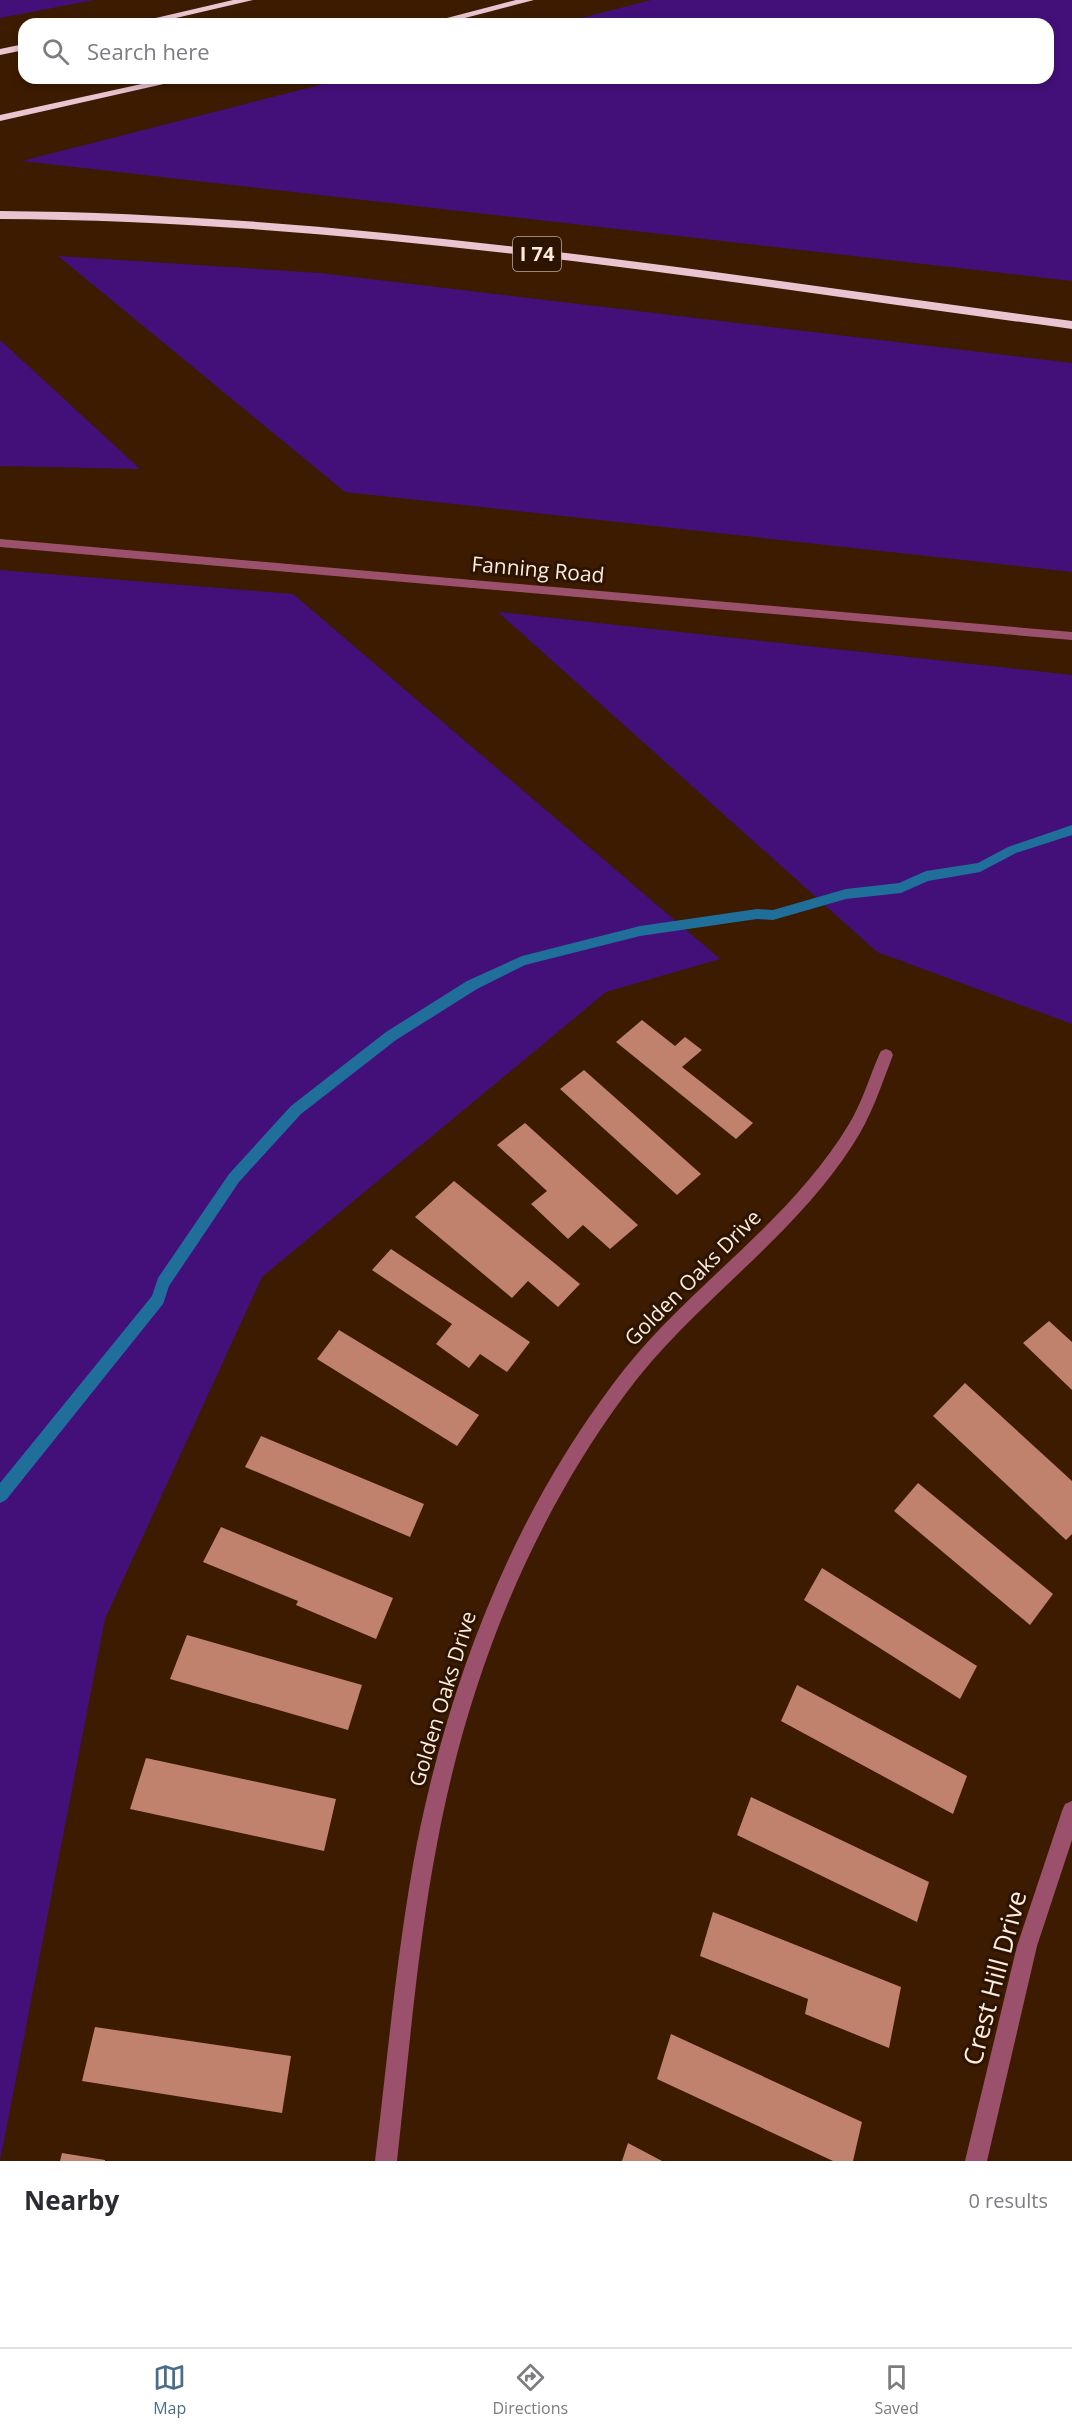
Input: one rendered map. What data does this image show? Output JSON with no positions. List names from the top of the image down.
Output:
{
  "streets": {
    "highway": ["I 74"],
    "street": ["Fanning Road", "Golden Oaks Drive", "Crest Hill Drive"]
  },
  "page": {
    "search": "Search here",
    "heading": ["Nearby", "0 results"],
    "nav": ["Map", "Directions", "Saved"]
  }
}
